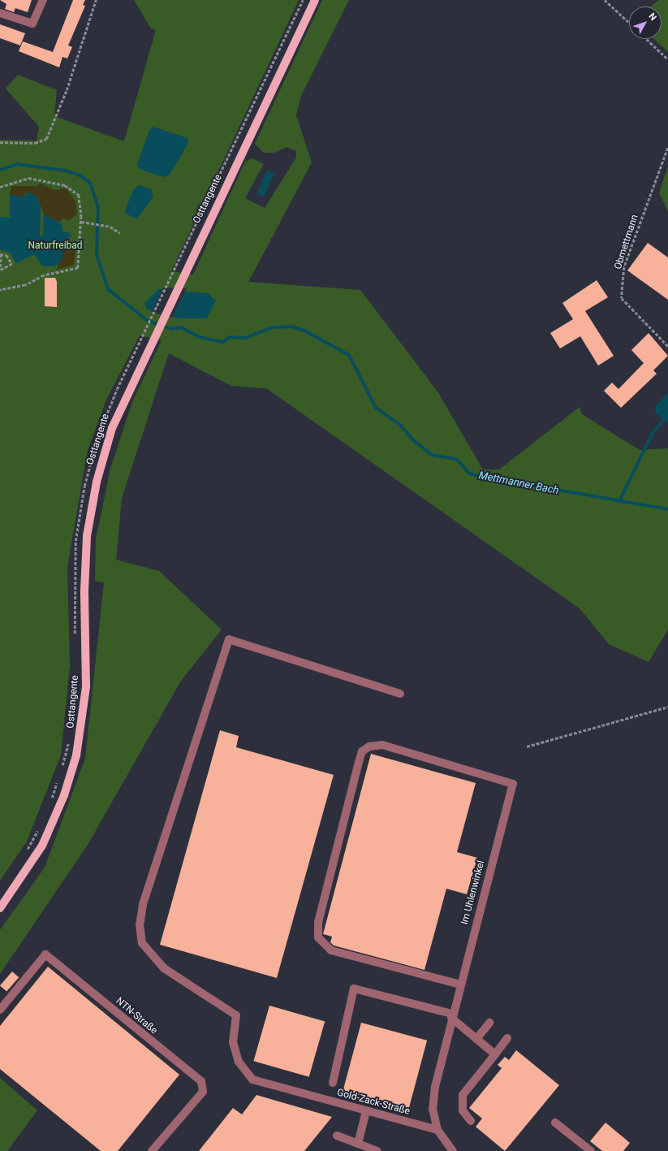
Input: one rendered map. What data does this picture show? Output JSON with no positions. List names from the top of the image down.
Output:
{
  "streets": {
    "main road": ["Osttangente"],
    "street": ["Im Uhlenwinkel", "NTN-Straße", "Gold-Zack-Straße"],
    "path": ["Obmettmann"]
  },
  "water": ["Mettmanner Bach"],
  "parks": ["Naturfreibad"],
  "north": "top right"
}
